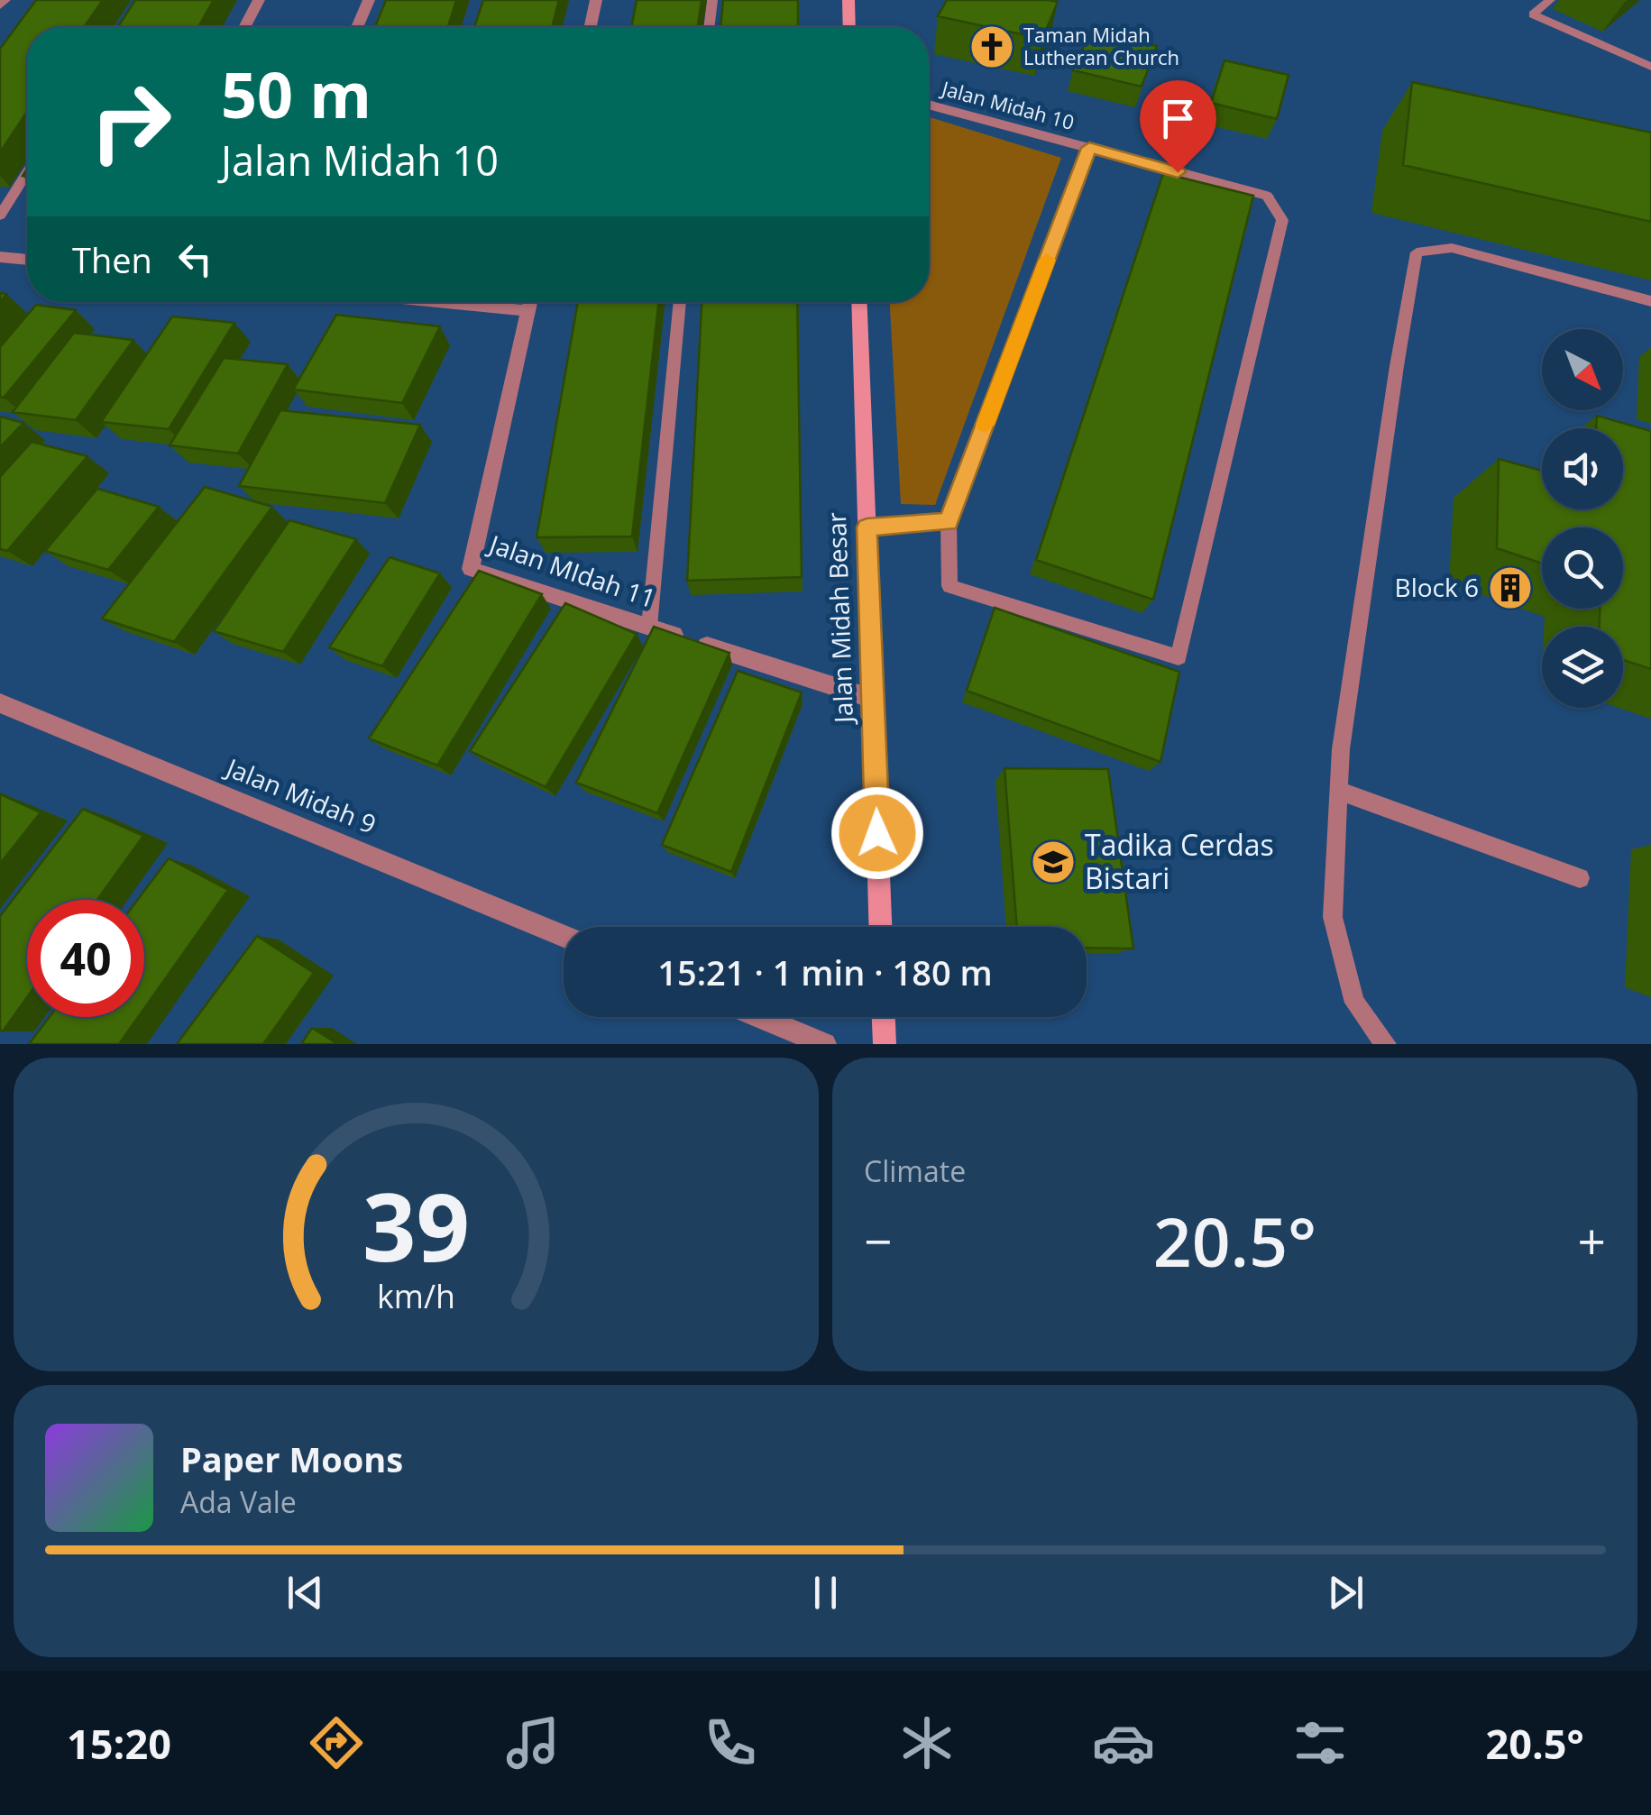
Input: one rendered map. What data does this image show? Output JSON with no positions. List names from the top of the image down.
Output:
{
  "streets": {
    "street": [
      "Jalan Midah 10",
      "Jalan MIdah 11",
      "Jalan Midah Besar",
      "Jalan Midah 9"
    ]
  },
  "crossings": [
    ["Jalan MIdah 11", "Jalan Midah Besar"]
  ],
  "places": {
    "church": ["Taman Midah Lutheran Church"],
    "building": ["Block 6"],
    "school or university": ["Tadika Cerdas Bistari"]
  },
  "north": "bottom right",
  "page": {
    "turn": ["50 m", "Jalan Midah 10"],
    "then": "Then",
    "limit": "40",
    "trip": "15:21 · 1 min · 180 m",
    "tile": "Climate",
    "heat": ["−", "20.5°", "+"],
    "song": ["Paper Moons", "Ada Vale"],
    "tabs": ["15:20", "20.5°"],
    "gauge": ["39", "km/h"]
  }
}
